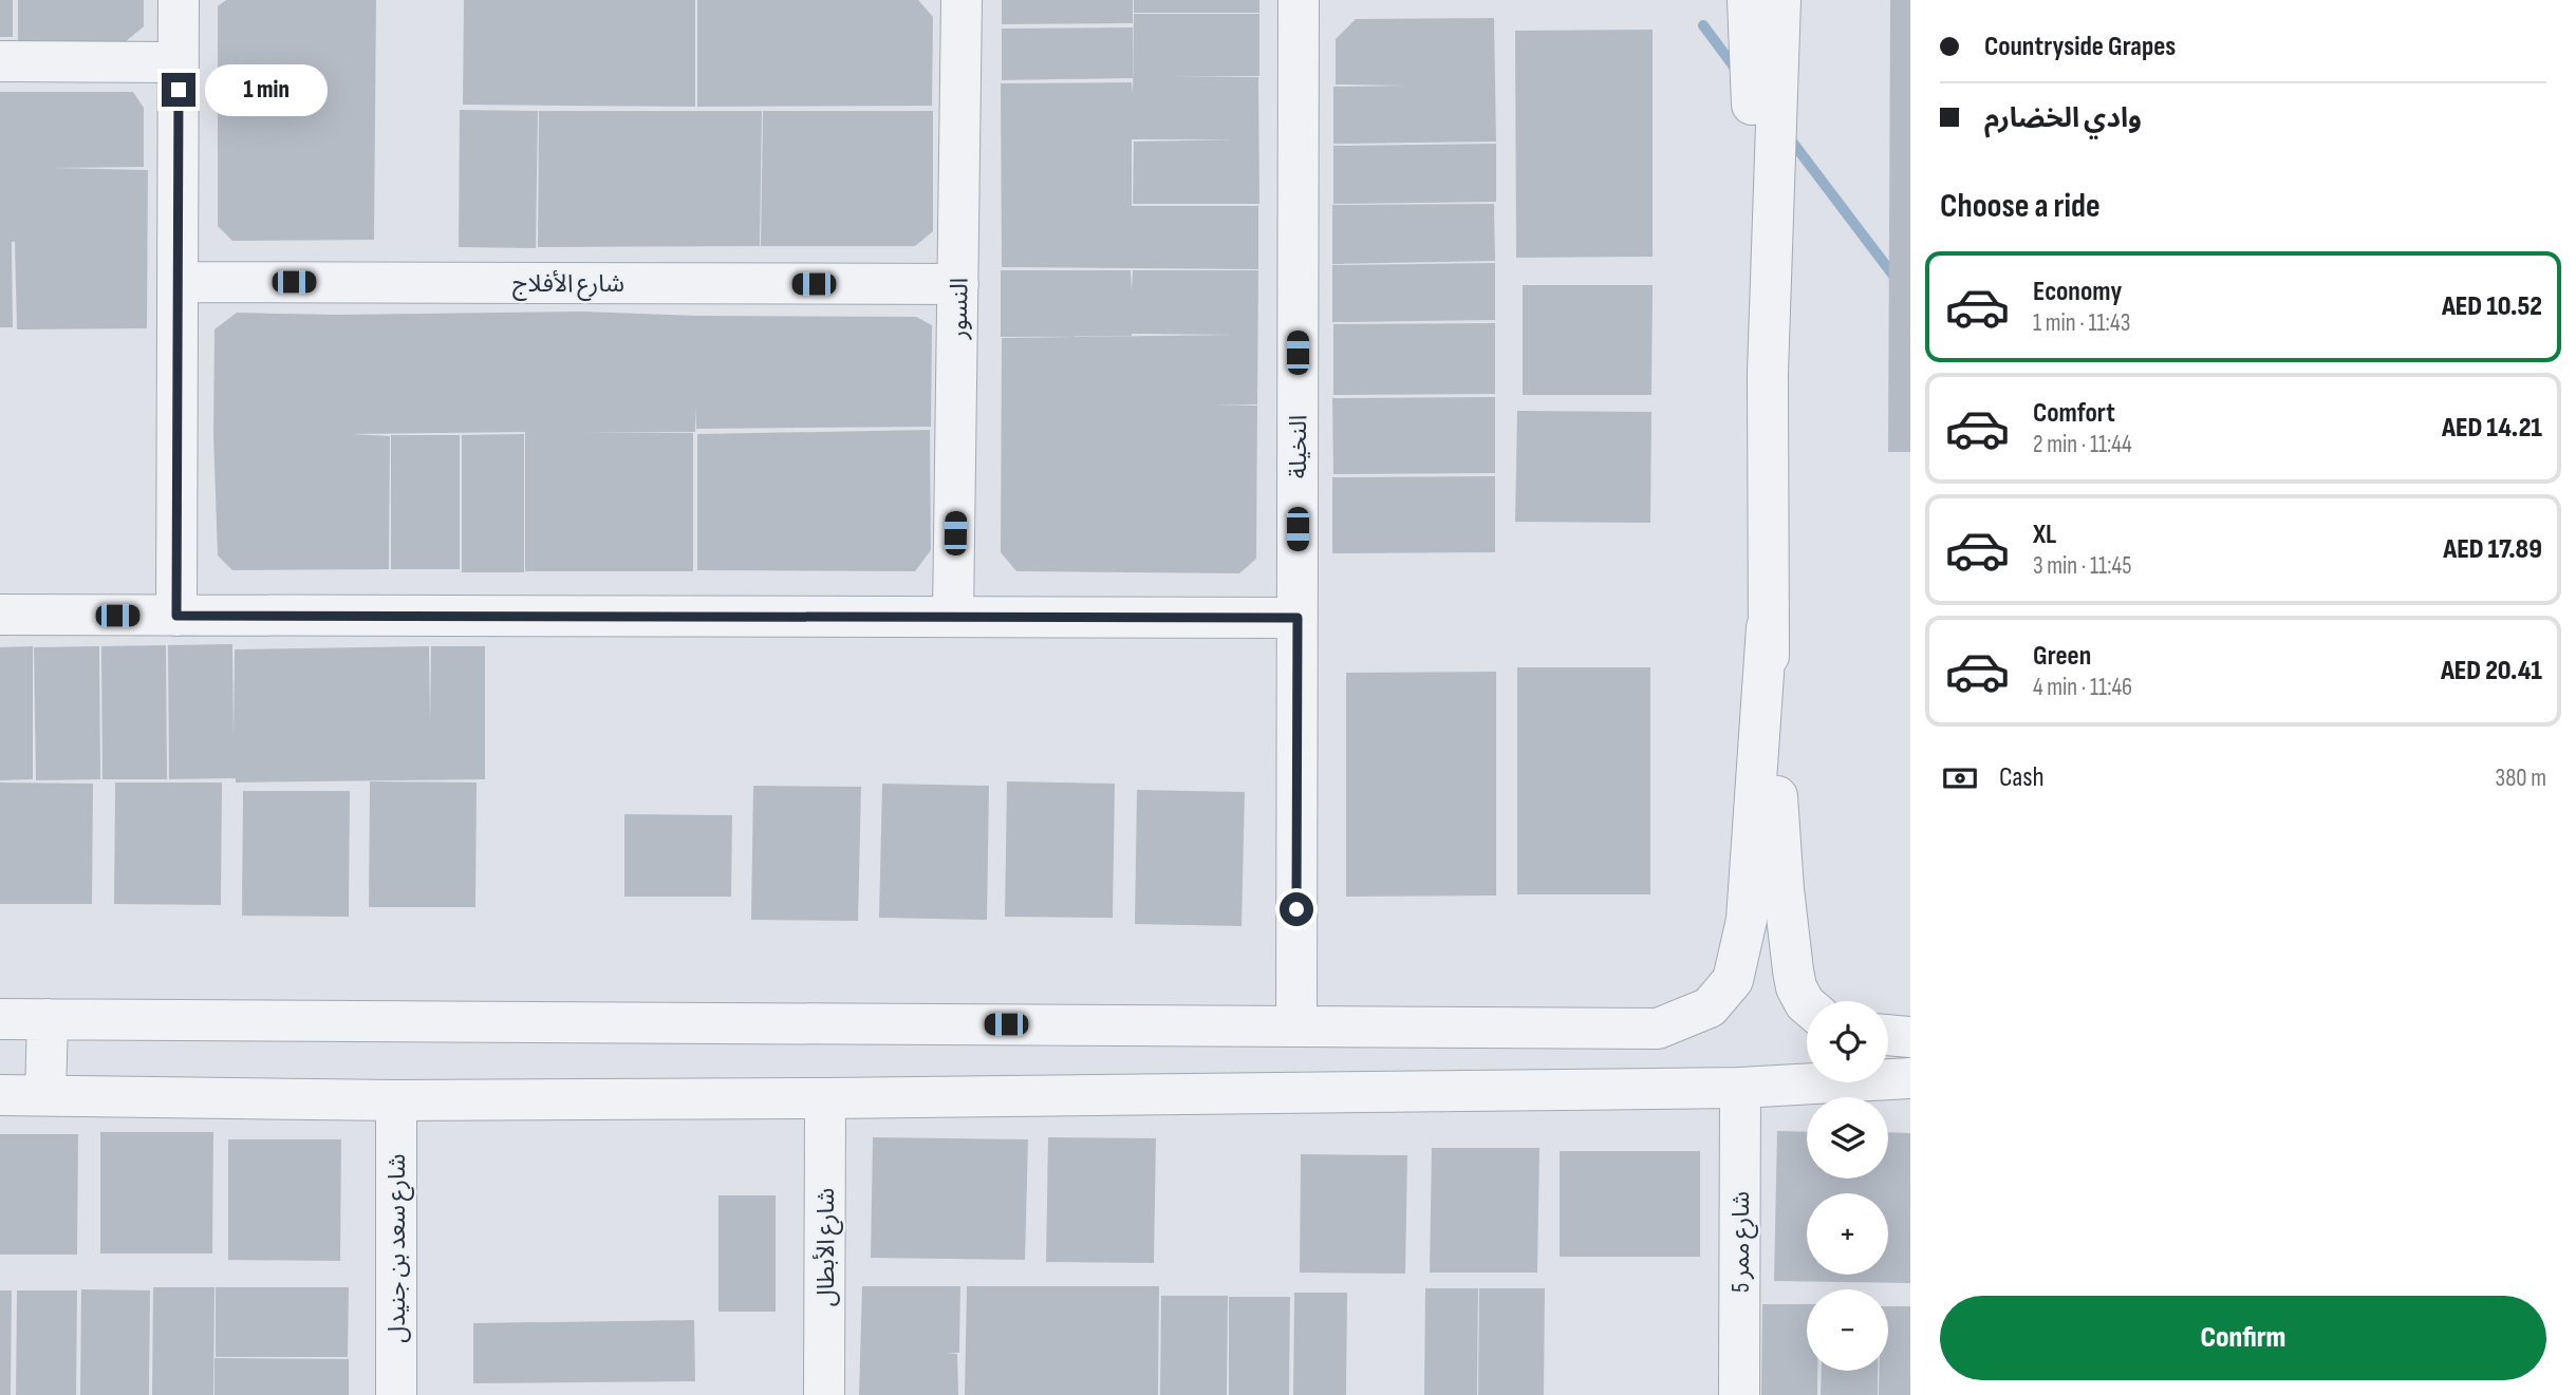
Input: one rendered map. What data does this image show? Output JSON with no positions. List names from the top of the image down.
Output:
{
  "streets": {
    "street": [
      "شارع الأفلاج",
      "النسور",
      "النخيلة",
      "شارع ممر 5",
      "شارع الأبطال",
      "شارع سعد بن جنيدل"
    ]
  },
  "crossings": [
    ["شارع الأفلاج", "النسور"]
  ],
  "page": {
    "banner": ["Countryside Grapes", "وادي الخضارم"],
    "bubble": "1 min",
    "heading": "Choose a ride",
    "list": [
      {
        "name": "Economy",
        "note": "1 min · 11:43",
        "value": "AED 10.52"
      },
      {
        "name": "Comfort",
        "note": "2 min · 11:44",
        "value": "AED 14.21"
      },
      {
        "name": "XL",
        "note": "3 min · 11:45",
        "value": "AED 17.89"
      },
      {
        "name": "Green",
        "note": "4 min · 11:46",
        "value": "AED 20.41"
      }
    ],
    "pay": ["Cash", "380 m"],
    "map_buttons": ["+", "−"],
    "buttons": "Confirm"
  }
}
